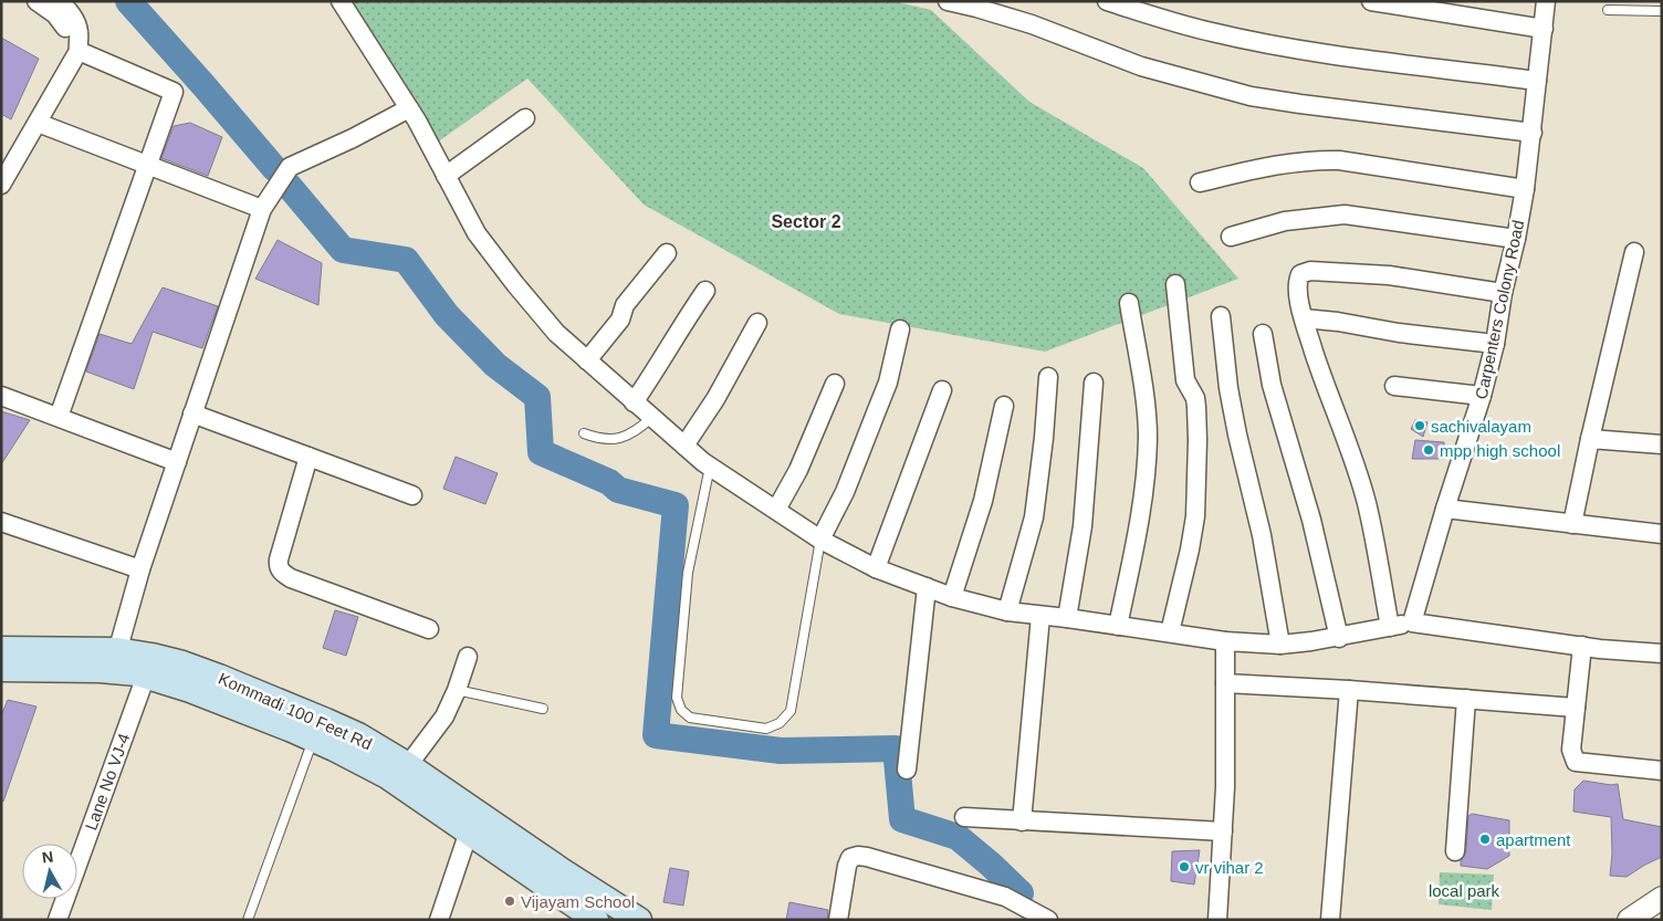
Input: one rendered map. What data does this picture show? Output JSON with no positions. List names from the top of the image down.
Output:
{
  "streets": {
    "main road": ["Kommadi 100 Feet Rd"],
    "street": ["Carpenters Colony Road", "Lane No VJ-4"]
  },
  "crossings": [
    ["Kommadi 100 Feet Rd", "Lane No VJ-4"]
  ],
  "districts": ["Sector 2"],
  "parks": ["local park"],
  "places": [
    "sachivalayam",
    "mpp high school",
    "apartment",
    "vr vihar 2",
    "Vijayam School"
  ],
  "north": "top"
}
